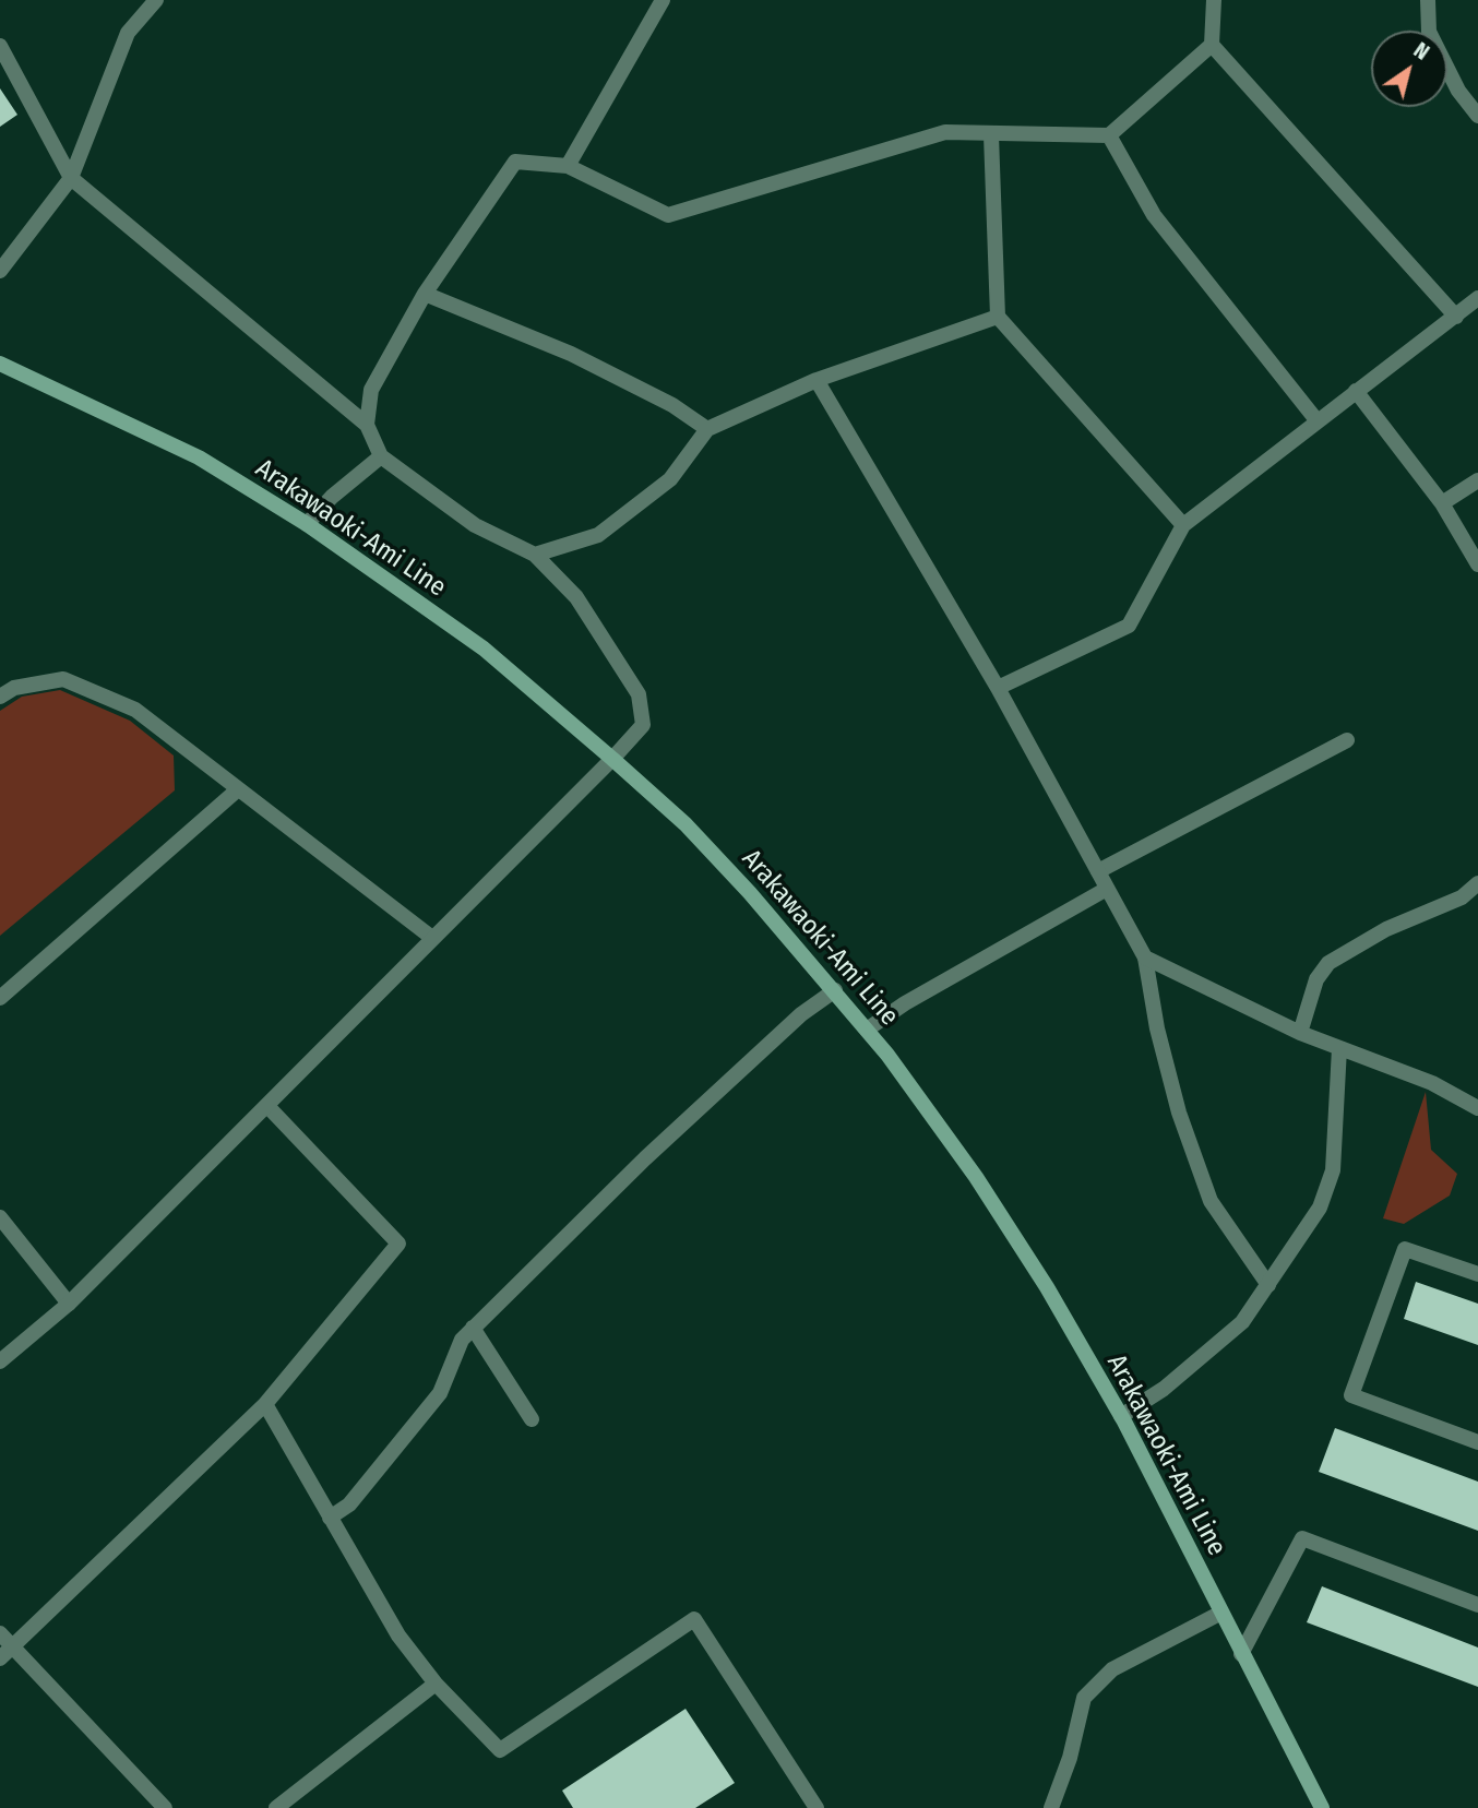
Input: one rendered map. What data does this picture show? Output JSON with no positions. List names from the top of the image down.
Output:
{
  "streets": {
    "main road": ["Arakawaoki-Ami Line"]
  },
  "north": "top right"
}
